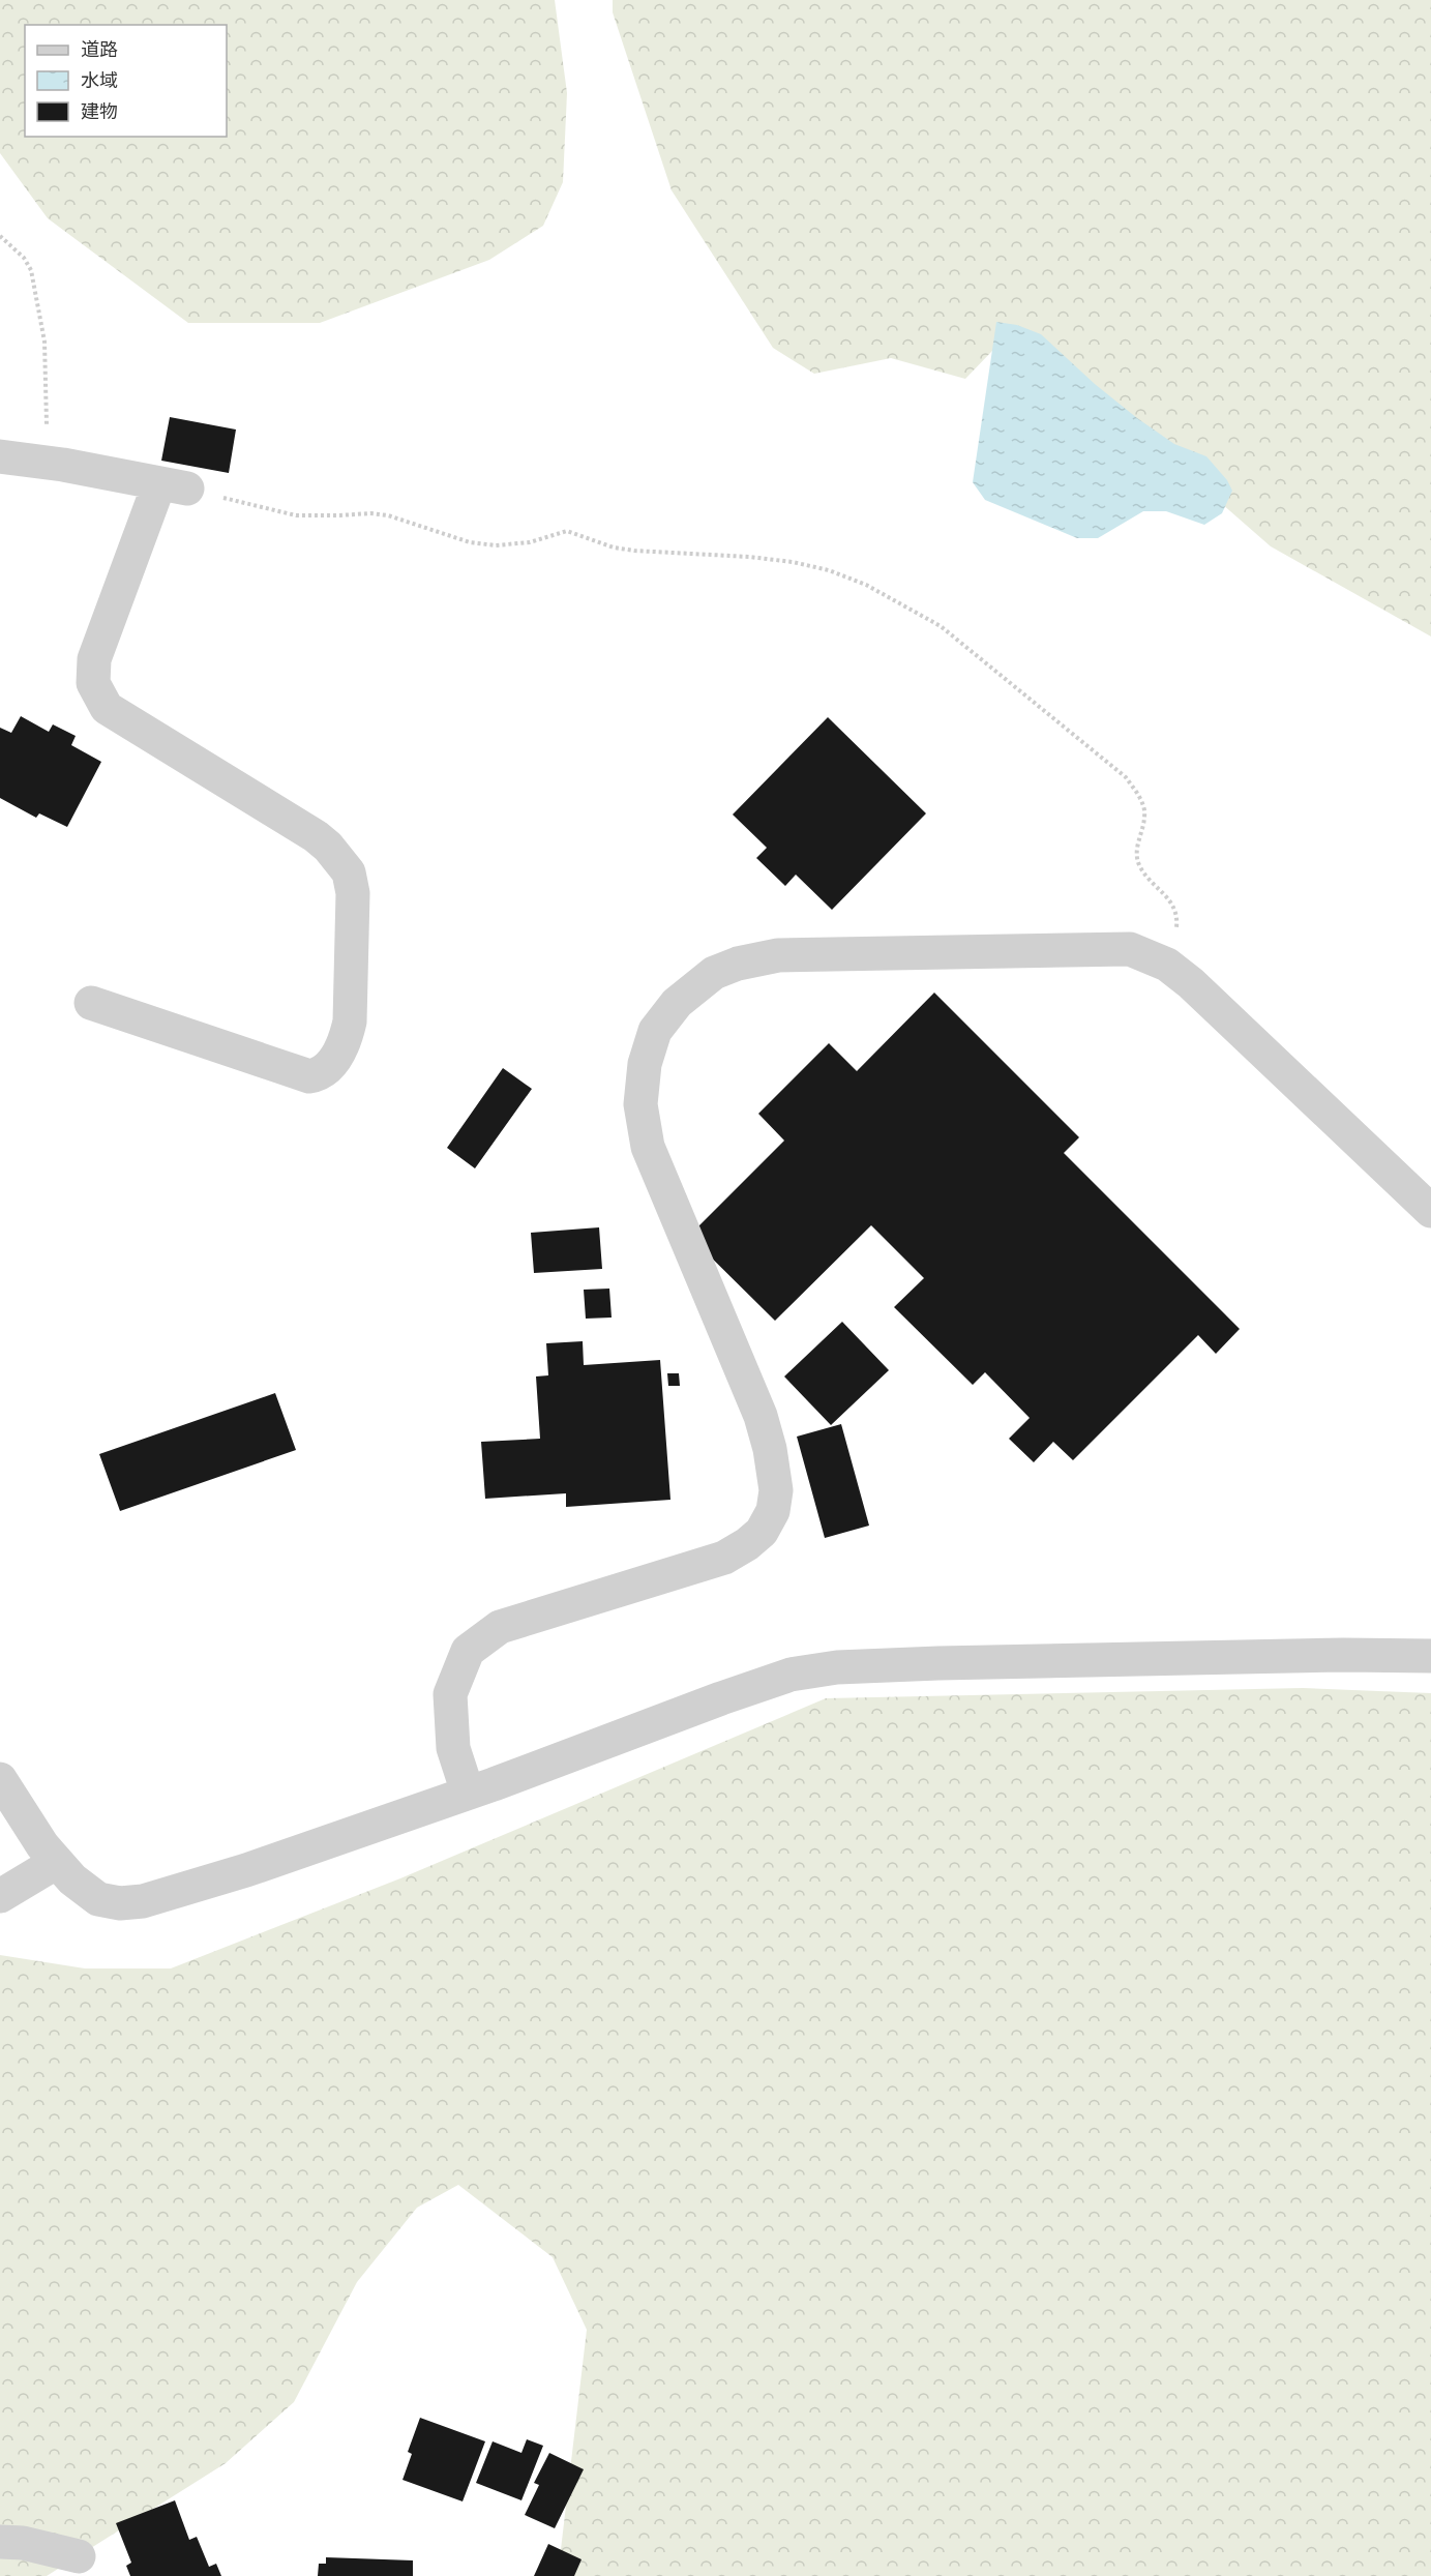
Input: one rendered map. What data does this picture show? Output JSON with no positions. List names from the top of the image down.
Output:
{
  "legend": ["道路", "水域", "建物"]
}
